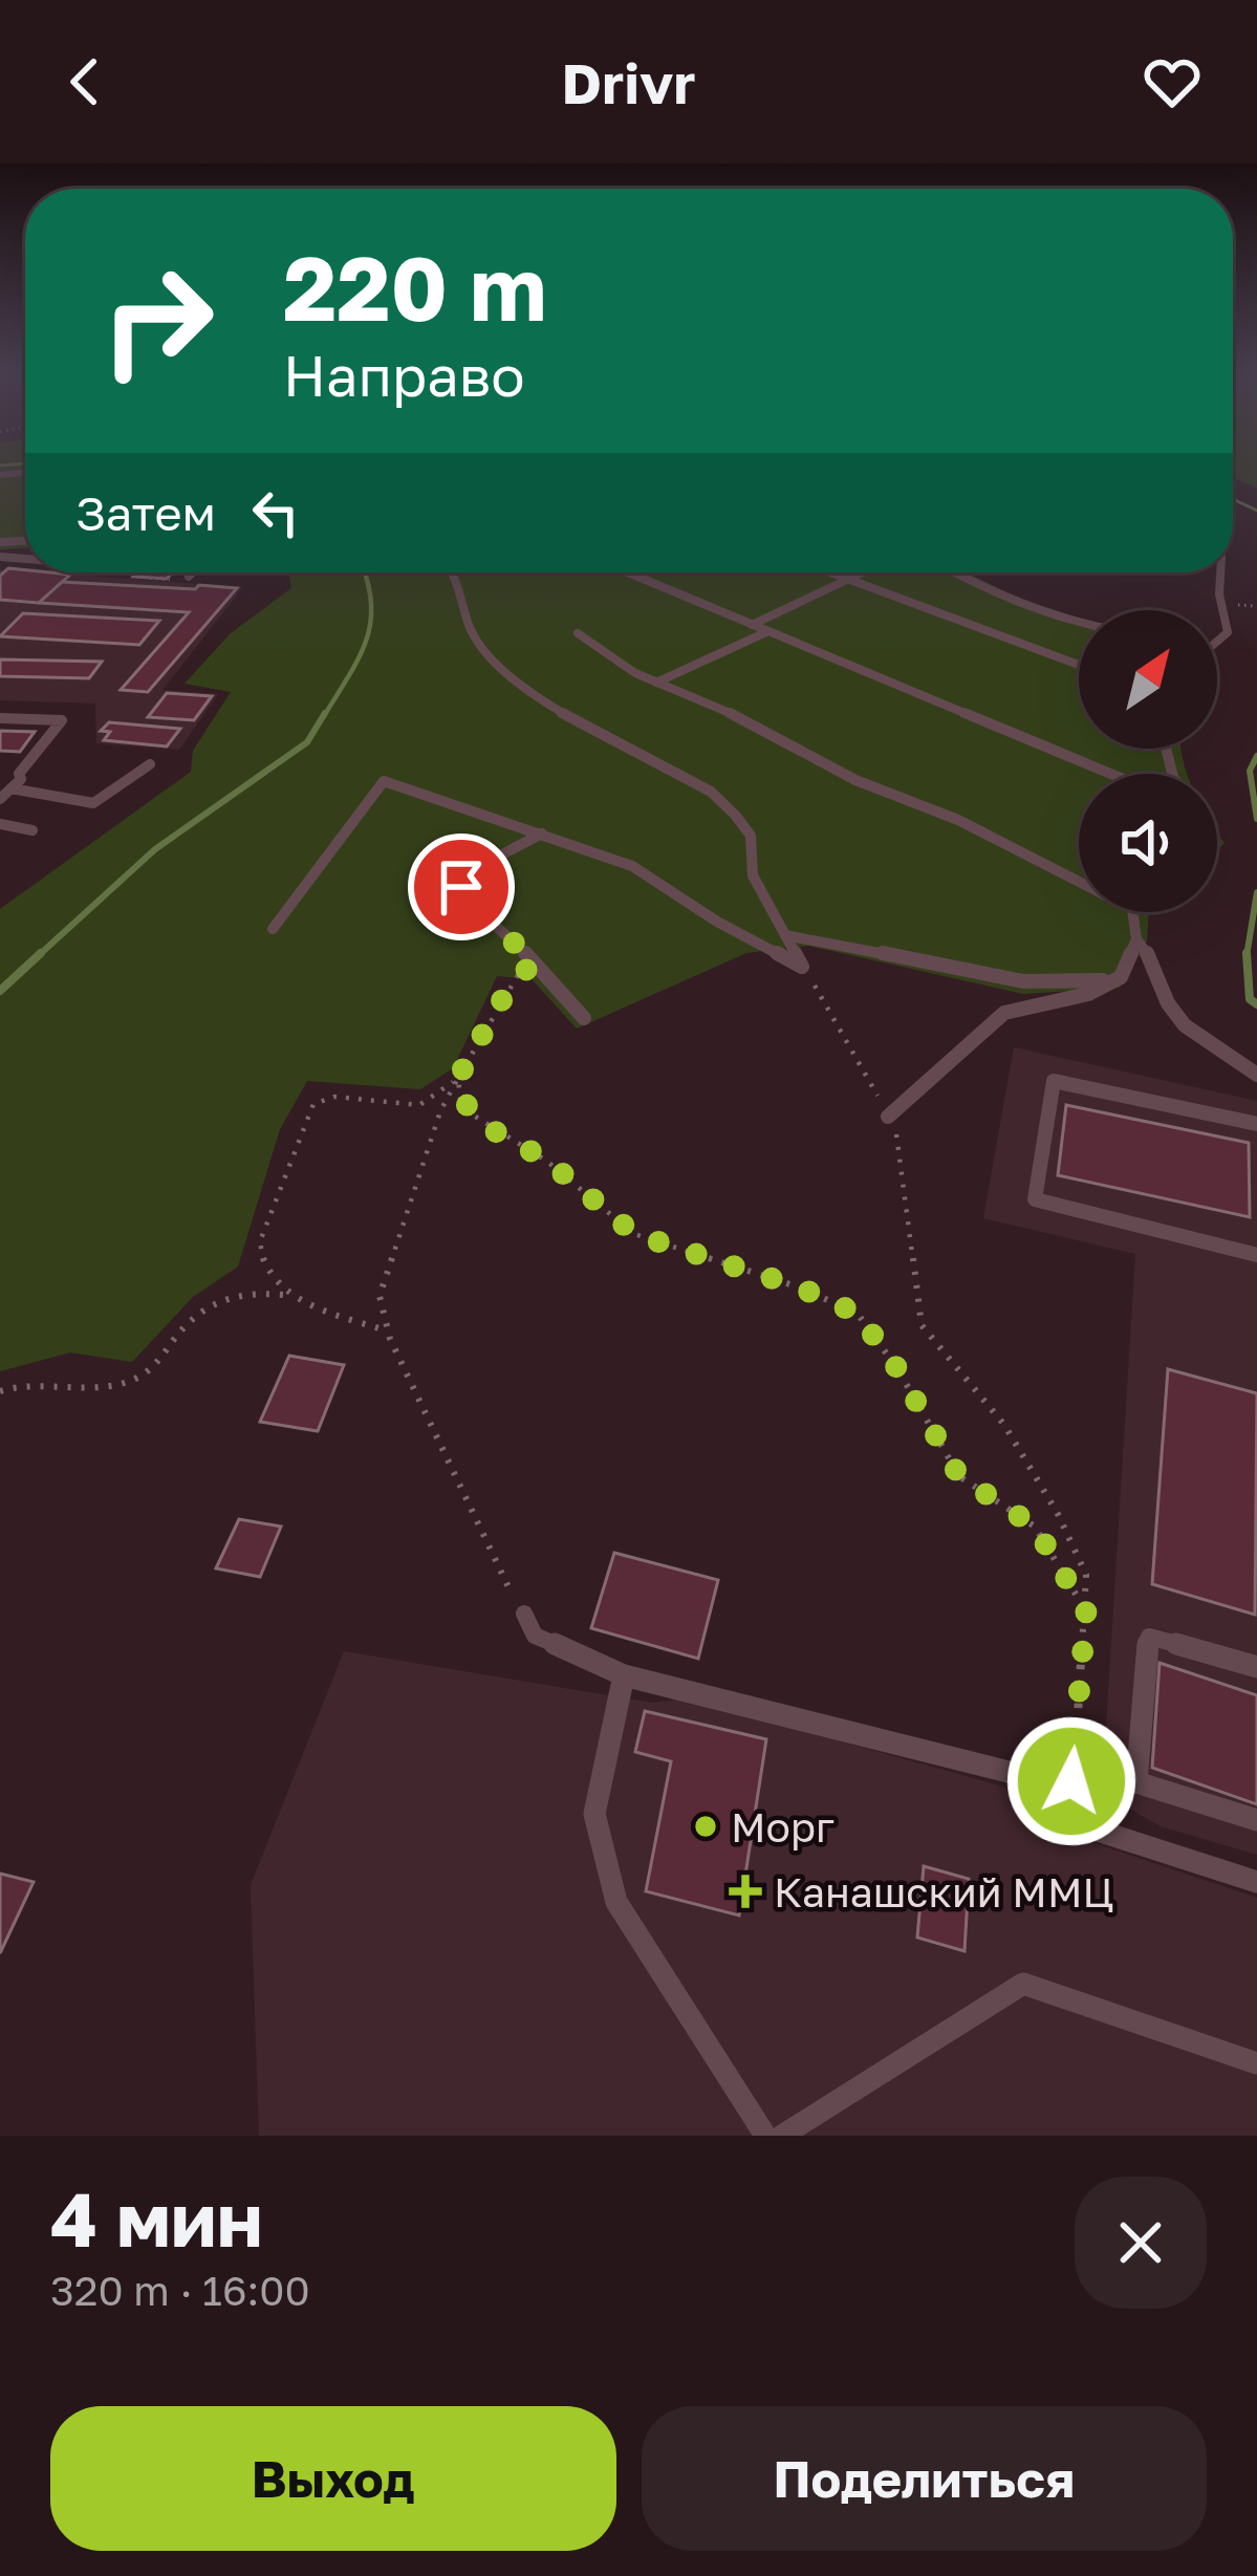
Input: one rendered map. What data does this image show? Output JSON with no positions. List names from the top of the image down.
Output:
{
  "places": {
    "other": ["Морг"],
    "health": ["Канашский ММЦ"]
  },
  "north": "top right",
  "page": {
    "header": "Drivr",
    "turn": ["220 m", "Направо"],
    "then": "Затем",
    "heading": ["4 мин", "320 m · 16:00"],
    "buttons": ["Выход", "Поделиться"]
  }
}
